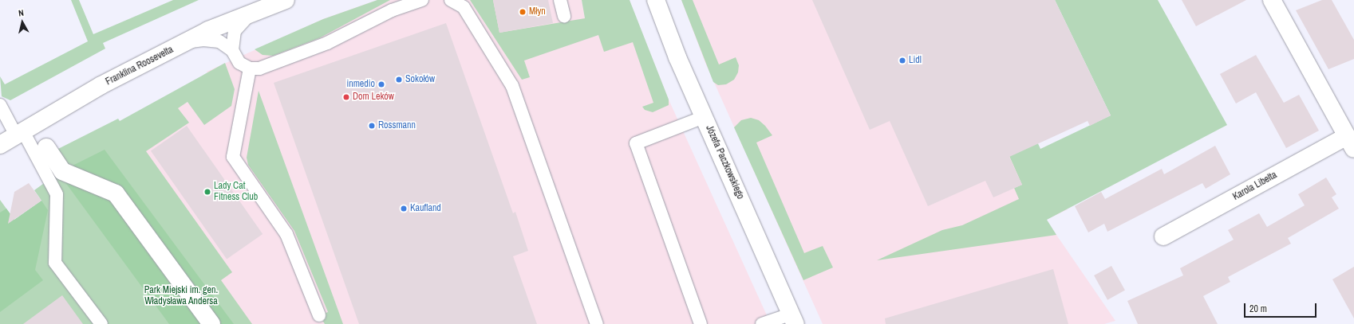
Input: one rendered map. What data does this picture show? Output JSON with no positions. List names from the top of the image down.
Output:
{
  "streets": {
    "street": ["Franklina Roosevelta", "Józefa Paczkowskiego", "Karola Libelta"]
  },
  "parks": ["Park Miejski im. gen. Władysława Andersa"],
  "places": [
    "Młyn",
    "Lidl",
    "Sokołów",
    "inmedio",
    "Dom Leków",
    "Rossmann",
    "Lady Cat Fitness Club",
    "Kaufland"
  ],
  "scale_bar": "20 m",
  "north": "top"
}
